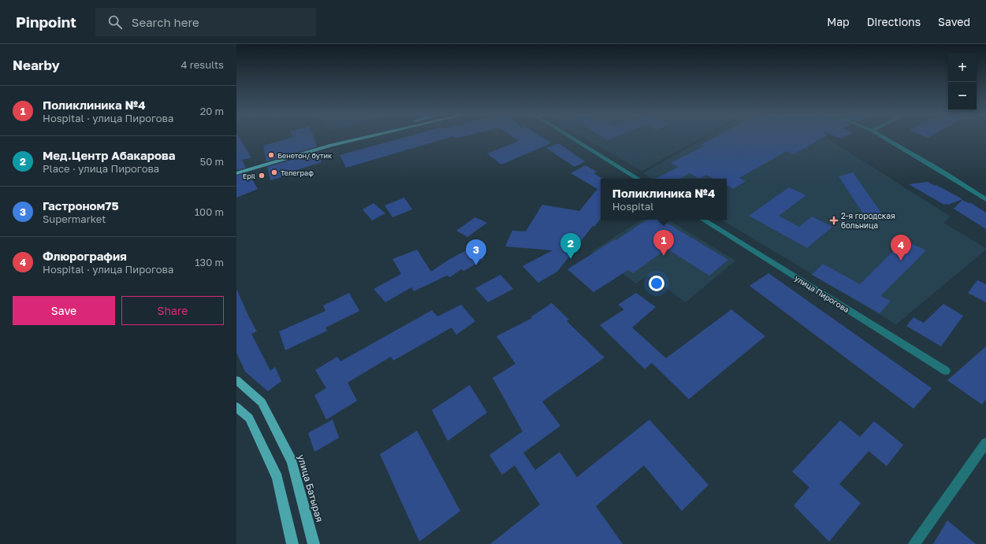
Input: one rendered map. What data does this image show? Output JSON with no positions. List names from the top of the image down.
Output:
{
  "streets": {
    "main road": ["улица Батырая"],
    "street": ["улица Пирогова"]
  },
  "places": {
    "other": ["Бенетон/ бутик", "Телеграф", "Epil"],
    "health": ["2-я городская больница"]
  },
  "page": {
    "header": "Pinpoint",
    "search": "Search here",
    "nav": ["Map", "Directions", "Saved"],
    "heading": ["Nearby", "4 results"],
    "map_buttons": ["+", "−"],
    "list": [
      {
        "mark": "1",
        "name": "Поликлиника №4",
        "note": "Hospital · улица Пирогова",
        "value": "20 m"
      },
      {
        "mark": "2",
        "name": "Мед.Центр Абакарова",
        "note": "Place · улица Пирогова",
        "value": "50 m"
      },
      {
        "mark": "3",
        "name": "Гастроном75",
        "note": "Supermarket",
        "value": "100 m"
      },
      {
        "mark": "4",
        "name": "Флюрография",
        "note": "Hospital · улица Пирогова",
        "value": "130 m"
      }
    ],
    "popup": ["Поликлиника №4", "Hospital"],
    "pins": [
      "1",
      "2",
      "4",
      "3"
    ],
    "buttons": ["Save", "Share"]
  }
}
